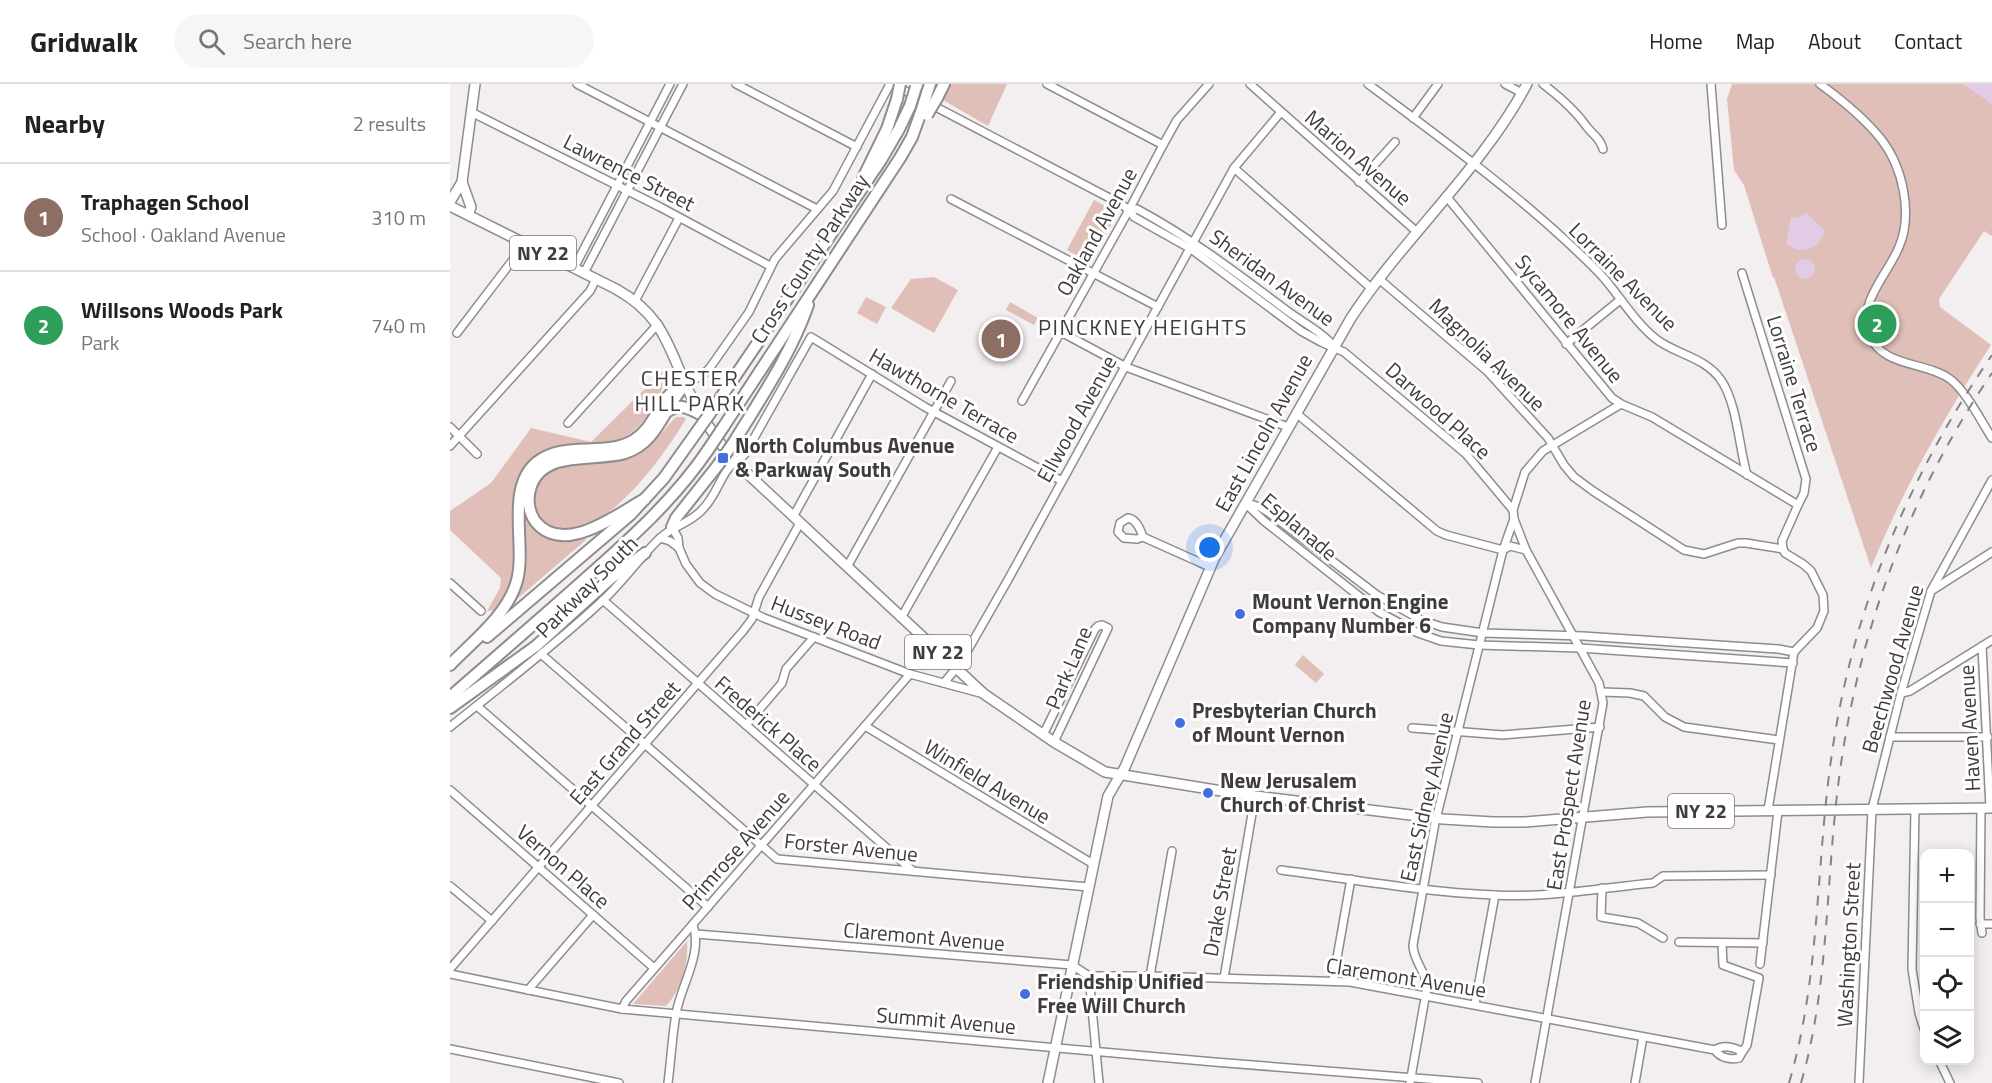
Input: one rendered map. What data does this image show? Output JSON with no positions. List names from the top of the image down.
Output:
{
  "streets": {
    "highway": ["Cross County Parkway"],
    "main road": ["NY 22", "East Lincoln Avenue"],
    "street": [
      "Marion Avenue",
      "Lawrence Street",
      "Oakland Avenue",
      "Lorraine Avenue",
      "Sheridan Avenue",
      "Sycamore Avenue",
      "Magnolia Avenue",
      "Lorraine Terrace",
      "Hawthorne Terrace",
      "Darwood Place",
      "Ellwood Avenue",
      "Esplanade",
      "Parkway South",
      "Hussey Road",
      "Park Lane",
      "Beechwood Avenue",
      "Frederick Place",
      "Haven Avenue",
      "East Grand Street",
      "Winfield Avenue",
      "East Prospect Avenue",
      "East Sidney Avenue",
      "Forster Avenue",
      "Primrose Avenue",
      "Vernon Place",
      "Drake Street",
      "Claremont Avenue",
      "Washington Street",
      "Summit Avenue"
    ]
  },
  "crossings": [
    ["Marion Avenue", "Ellwood Avenue"],
    ["Marion Avenue", "East Lincoln Avenue"],
    ["Oakland Avenue", "Sheridan Avenue"],
    ["NY 22", "Ellwood Avenue"],
    ["NY 22", "East Lincoln Avenue"],
    ["NY 22", "Parkway South"],
    ["NY 22", "Hussey Road"],
    ["NY 22", "Park Lane"],
    ["NY 22", "Beechwood Avenue"],
    ["NY 22", "Haven Avenue"],
    ["NY 22", "East Grand Street"],
    ["NY 22", "East Prospect Avenue"],
    ["NY 22", "East Sidney Avenue"],
    ["NY 22", "Drake Street"],
    ["NY 22", "Washington Street"],
    ["Lorraine Avenue", "Sycamore Avenue"],
    ["Lorraine Avenue", "East Lincoln Avenue"],
    ["Sheridan Avenue", "Darwood Place"],
    ["Sheridan Avenue", "Ellwood Avenue"],
    ["Sheridan Avenue", "East Lincoln Avenue"],
    ["Sycamore Avenue", "East Lincoln Avenue"],
    ["Sycamore Avenue", "East Prospect Avenue"],
    ["Magnolia Avenue", "East Lincoln Avenue"],
    ["Magnolia Avenue", "East Prospect Avenue"],
    ["Hawthorne Terrace", "Ellwood Avenue"],
    ["Hawthorne Terrace", "Parkway South"],
    ["Hawthorne Terrace", "East Grand Street"],
    ["Darwood Place", "East Lincoln Avenue"],
    ["Darwood Place", "East Prospect Avenue"],
    ["Ellwood Avenue", "Hussey Road"],
    ["East Lincoln Avenue", "Esplanade"],
    ["East Lincoln Avenue", "Winfield Avenue"],
    ["East Lincoln Avenue", "Forster Avenue"],
    ["East Lincoln Avenue", "Claremont Avenue"],
    ["East Lincoln Avenue", "Summit Avenue"],
    ["Esplanade", "East Prospect Avenue"],
    ["Esplanade", "East Sidney Avenue"],
    ["Parkway South", "Hussey Road"],
    ["Parkway South", "Frederick Place"],
    ["Parkway South", "Forster Avenue"],
    ["Hussey Road", "East Grand Street"],
    ["Hussey Road", "Primrose Avenue"],
    ["Beechwood Avenue", "Washington Street"],
    ["Frederick Place", "East Grand Street"],
    ["Frederick Place", "Forster Avenue"],
    ["Frederick Place", "Primrose Avenue"],
    ["East Grand Street", "Forster Avenue"],
    ["East Grand Street", "Vernon Place"],
    ["Winfield Avenue", "Primrose Avenue"],
    ["East Prospect Avenue", "East Sidney Avenue"],
    ["East Prospect Avenue", "Claremont Avenue"],
    ["East Sidney Avenue", "Claremont Avenue"],
    ["East Sidney Avenue", "Summit Avenue"],
    ["Forster Avenue", "Primrose Avenue"],
    ["Primrose Avenue", "Claremont Avenue"],
    ["Primrose Avenue", "Summit Avenue"],
    ["Drake Street", "Claremont Avenue"]
  ],
  "districts": ["PINCKNEY HEIGHTS", "CHESTER HILL PARK"],
  "places": {
    "transit": ["North Columbus Avenue & Parkway South"],
    "other": [
      "Mount Vernon Engine Company Number 6",
      "Presbyterian Church of Mount Vernon",
      "New Jerusalem Church of Christ",
      "Friendship Unified Free Will Church"
    ]
  },
  "page": {
    "header": "Gridwalk",
    "search": "Search here",
    "nav": [
      "Home",
      "Map",
      "About",
      "Contact"
    ],
    "heading": ["Nearby", "2 results"],
    "list": [
      {
        "mark": "1",
        "name": "Traphagen School",
        "note": "School · Oakland Avenue",
        "value": "310 m"
      },
      {
        "mark": "2",
        "name": "Willsons Woods Park",
        "note": "Park",
        "value": "740 m"
      }
    ],
    "pins": ["2", "1"],
    "map_buttons": ["+", "−"]
  }
}
